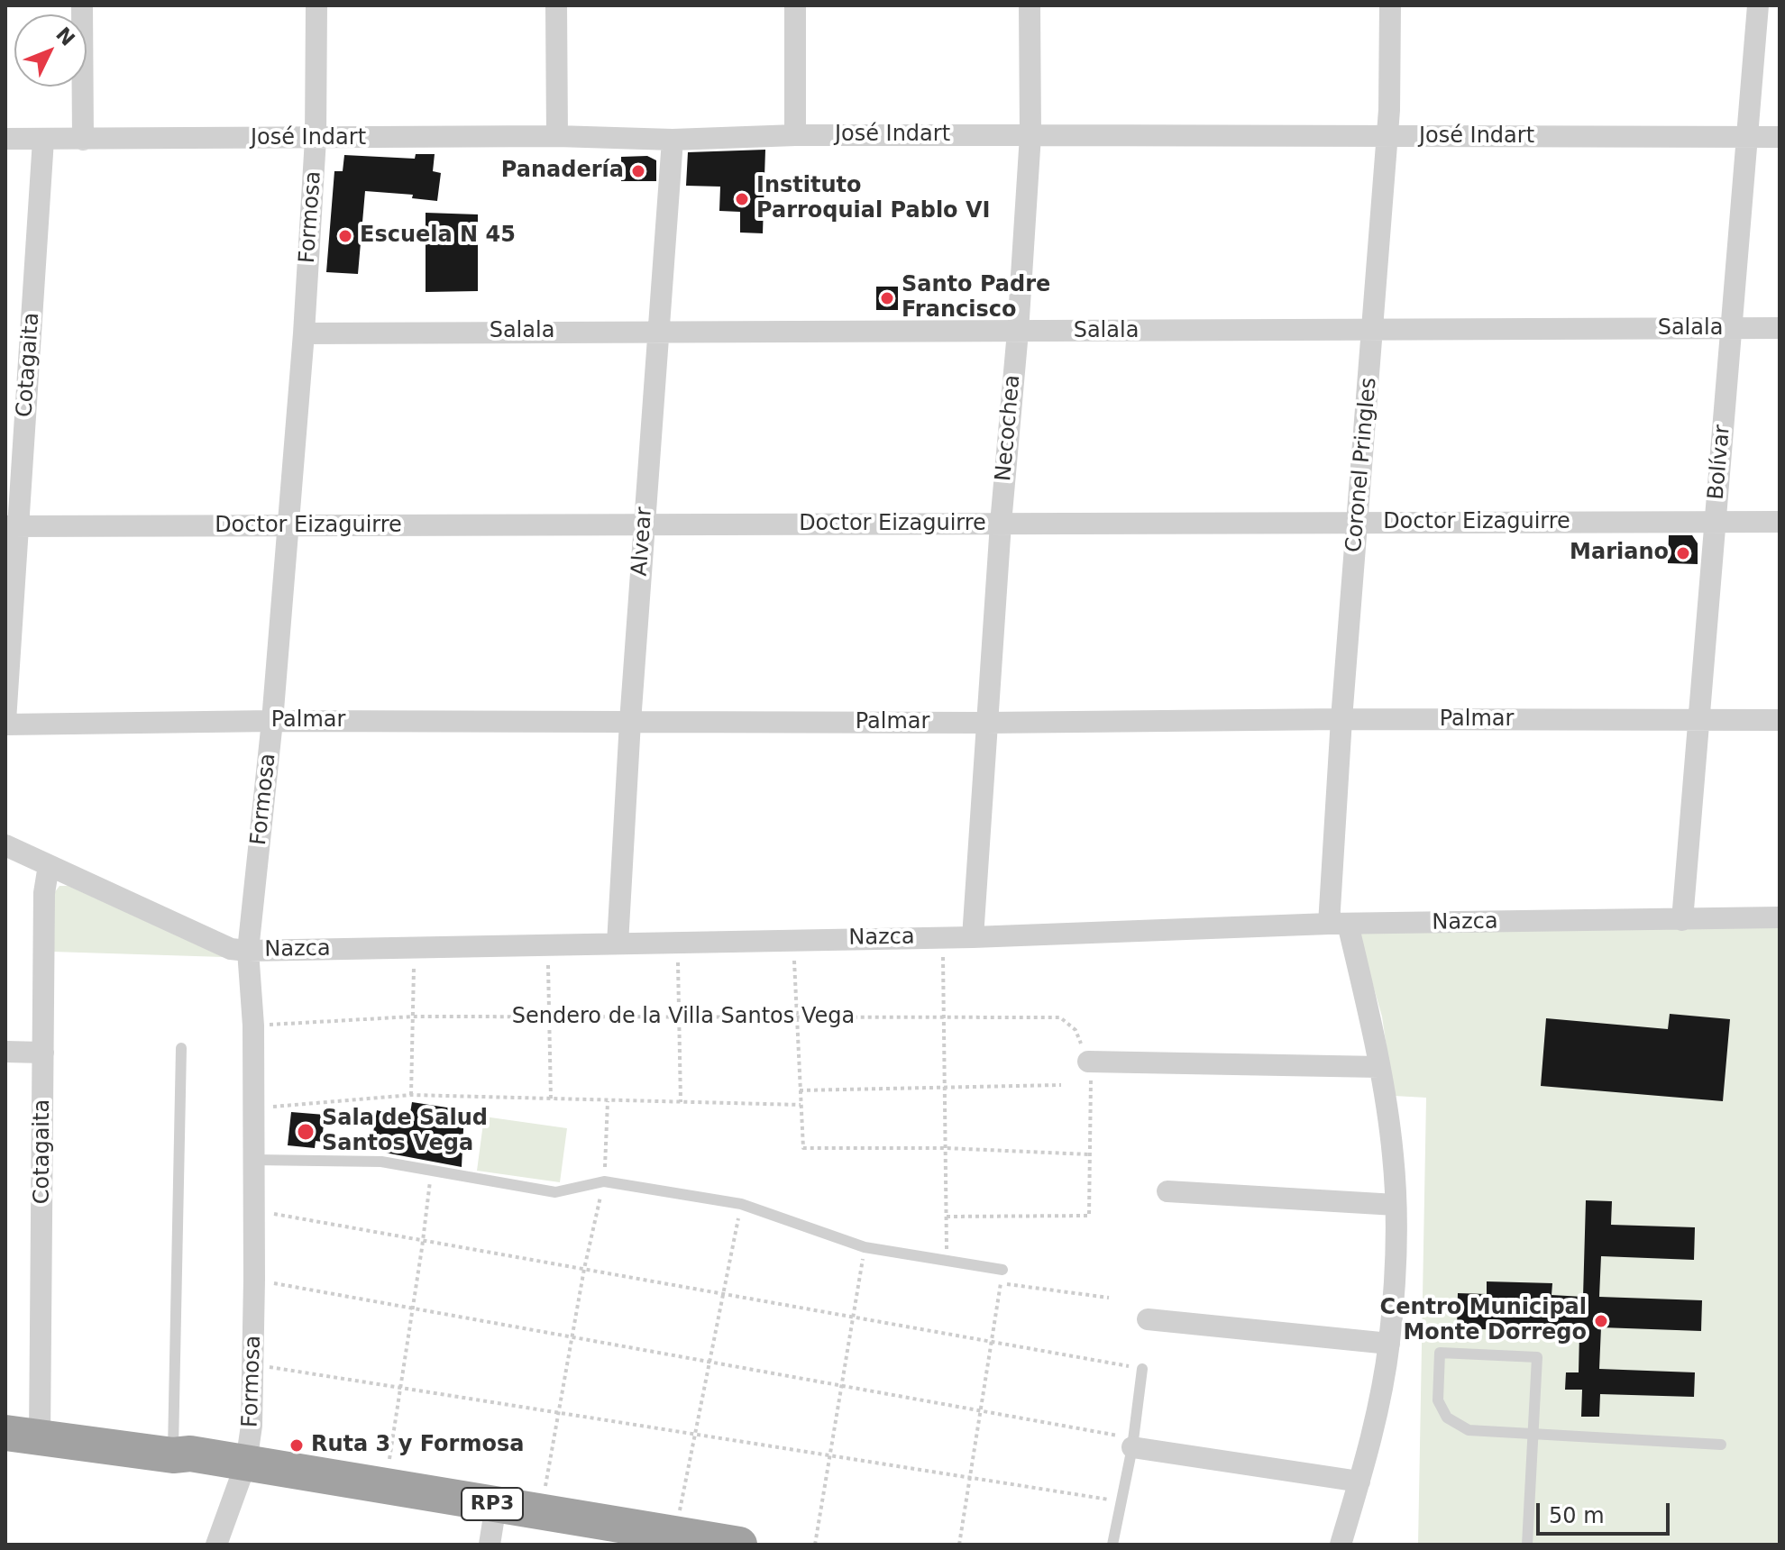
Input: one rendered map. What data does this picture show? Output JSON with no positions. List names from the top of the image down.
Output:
{
  "streets": {
    "highway": ["RP3"],
    "street": [
      "José Indart",
      "Formosa",
      "Salala",
      "Cotagaita",
      "Necochea",
      "Bolívar",
      "Coronel Pringles",
      "Doctor Eizaguirre",
      "Alvear",
      "Palmar",
      "Nazca"
    ],
    "path": ["Sendero de la Villa Santos Vega"]
  },
  "crossings": [
    ["José Indart", "Formosa"],
    ["José Indart", "Cotagaita"],
    ["José Indart", "Necochea"],
    ["José Indart", "Bolívar"],
    ["José Indart", "Coronel Pringles"],
    ["José Indart", "Alvear"],
    ["Formosa", "Salala"],
    ["Formosa", "Doctor Eizaguirre"],
    ["Formosa", "Palmar"],
    ["Formosa", "Nazca"],
    ["Formosa", "Sendero de la Villa Santos Vega"],
    ["Formosa", "RP3"],
    ["Salala", "Necochea"],
    ["Salala", "Bolívar"],
    ["Salala", "Coronel Pringles"],
    ["Salala", "Alvear"],
    ["Cotagaita", "Doctor Eizaguirre"],
    ["Cotagaita", "Palmar"],
    ["Cotagaita", "Nazca"],
    ["Cotagaita", "RP3"],
    ["Necochea", "Doctor Eizaguirre"],
    ["Necochea", "Palmar"],
    ["Necochea", "Nazca"],
    ["Bolívar", "Doctor Eizaguirre"],
    ["Bolívar", "Palmar"],
    ["Bolívar", "Nazca"],
    ["Coronel Pringles", "Doctor Eizaguirre"],
    ["Coronel Pringles", "Palmar"],
    ["Coronel Pringles", "Nazca"],
    ["Doctor Eizaguirre", "Alvear"],
    ["Alvear", "Palmar"],
    ["Alvear", "Nazca"]
  ],
  "places": [
    "Panadería",
    "Instituto Parroquial Pablo VI",
    "Escuela N 45",
    "Santo Padre Francisco",
    "Mariano",
    "Sala de Salud Santos Vega",
    "Centro Municipal Monte Dorrego",
    "Ruta 3 y Formosa"
  ],
  "scale_bar": "50 m",
  "north": "top right"
}
